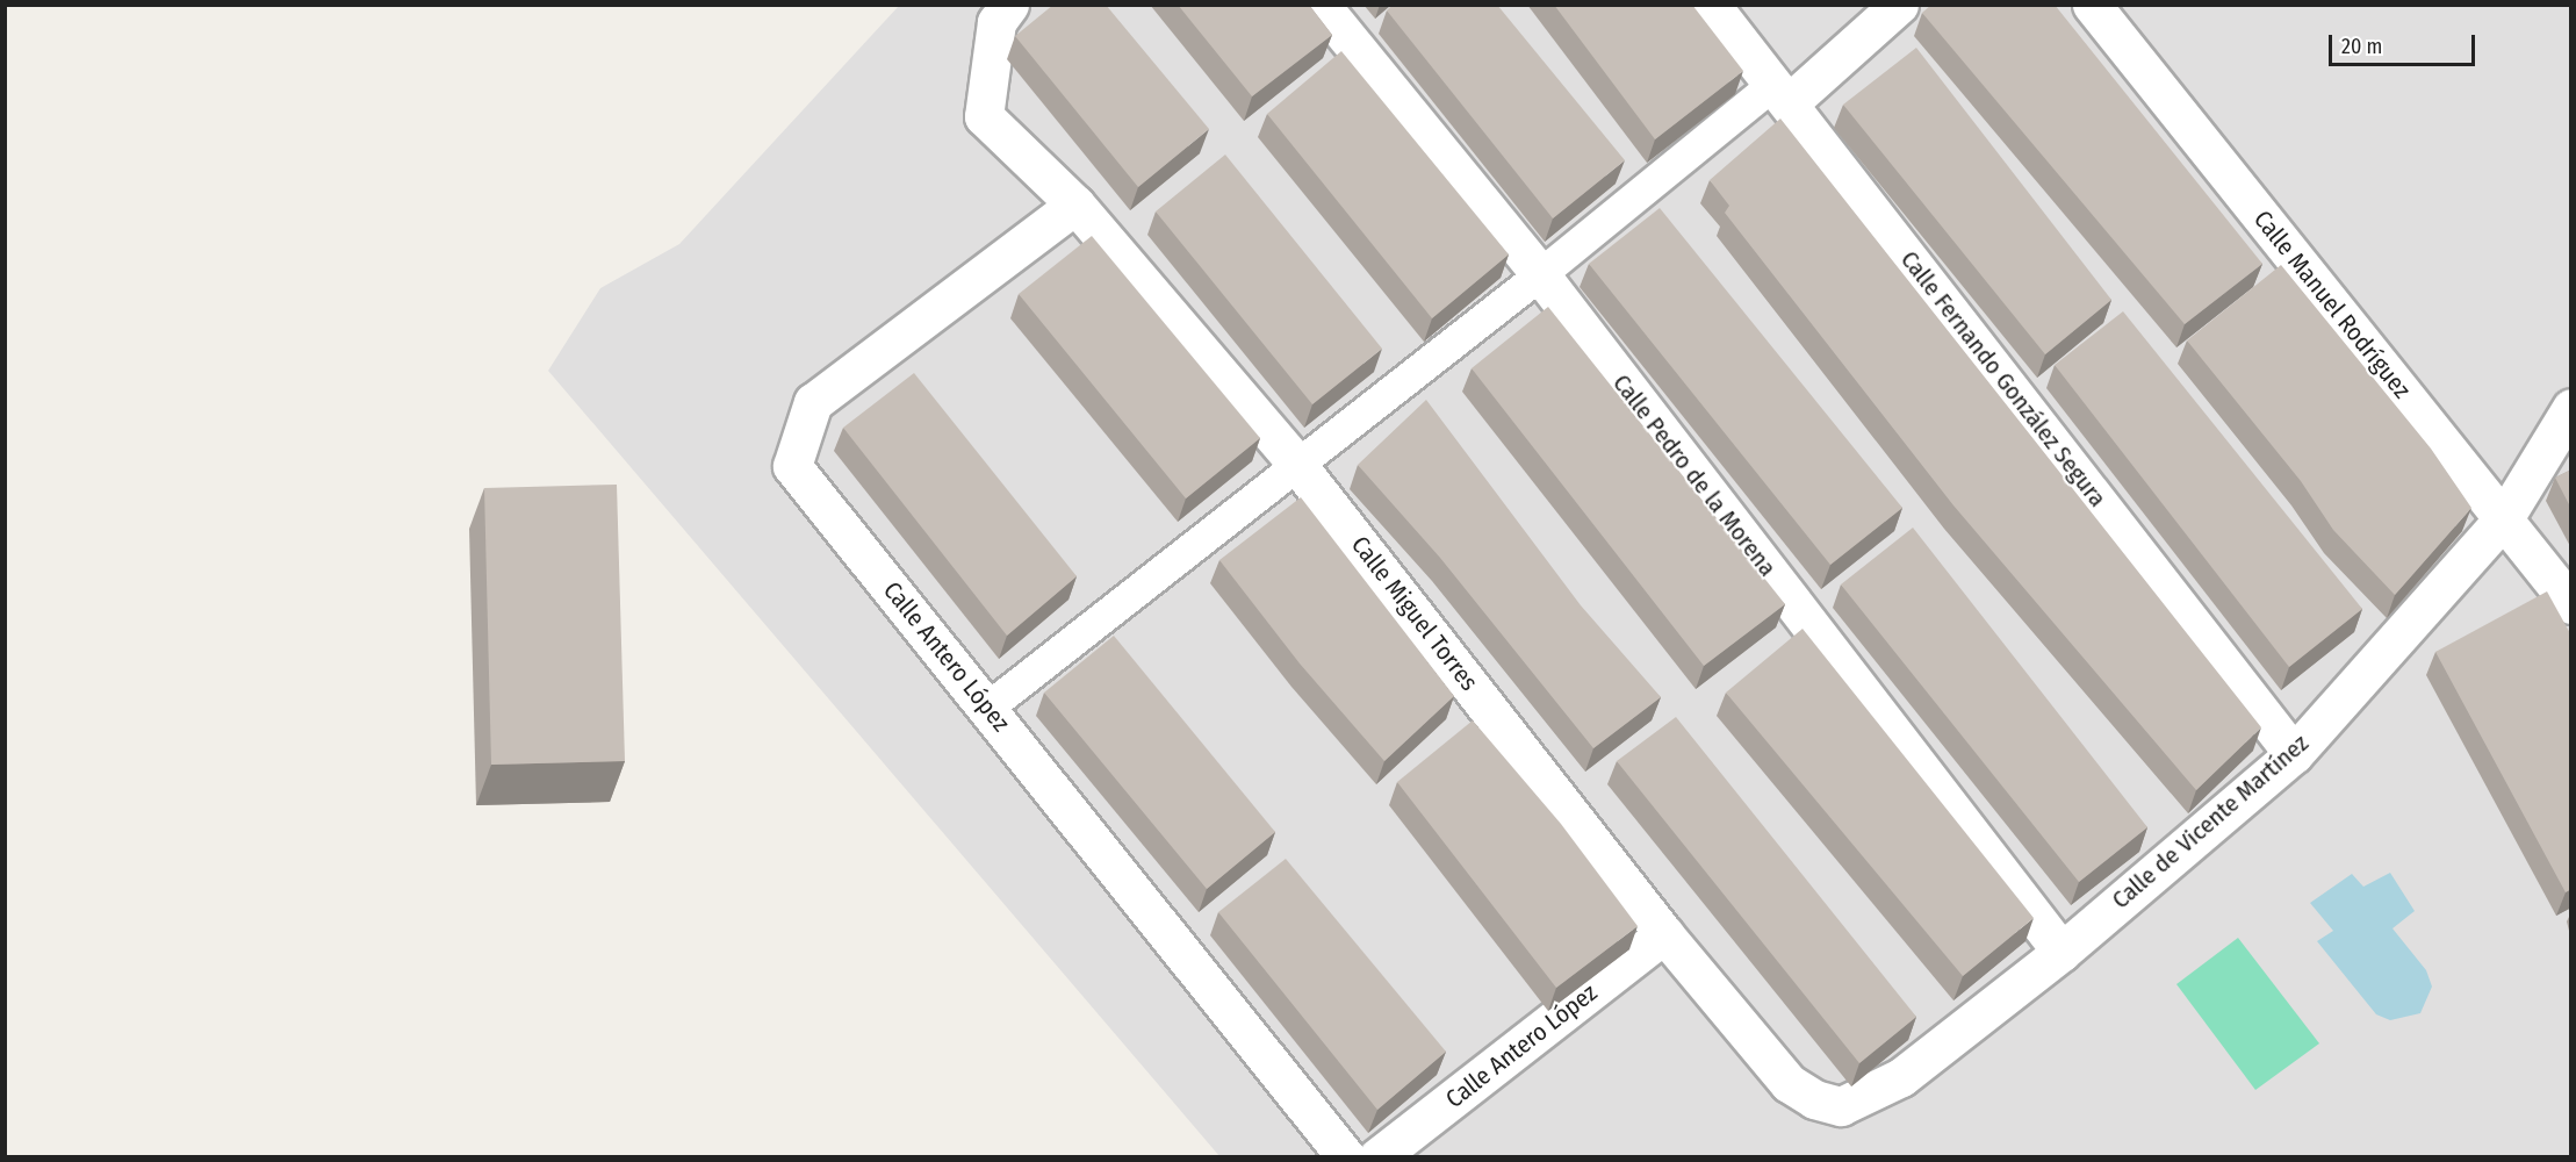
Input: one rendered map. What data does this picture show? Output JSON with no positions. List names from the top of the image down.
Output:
{
  "streets": {
    "street": [
      "Calle Manuel Rodríguez",
      "Calle Fernando González Segura",
      "Calle Pedro de la Morena",
      "Calle Miguel Torres",
      "Calle Antero López",
      "Calle de Vicente Martínez"
    ]
  },
  "crossings": [
    ["Calle Manuel Rodríguez", "Calle de Vicente Martínez"],
    ["Calle Fernando González Segura", "Calle de Vicente Martínez"],
    ["Calle Pedro de la Morena", "Calle de Vicente Martínez"],
    ["Calle Miguel Torres", "Calle Antero López"],
    ["Calle Miguel Torres", "Calle de Vicente Martínez"]
  ],
  "scale_bar": "20 m"
}
